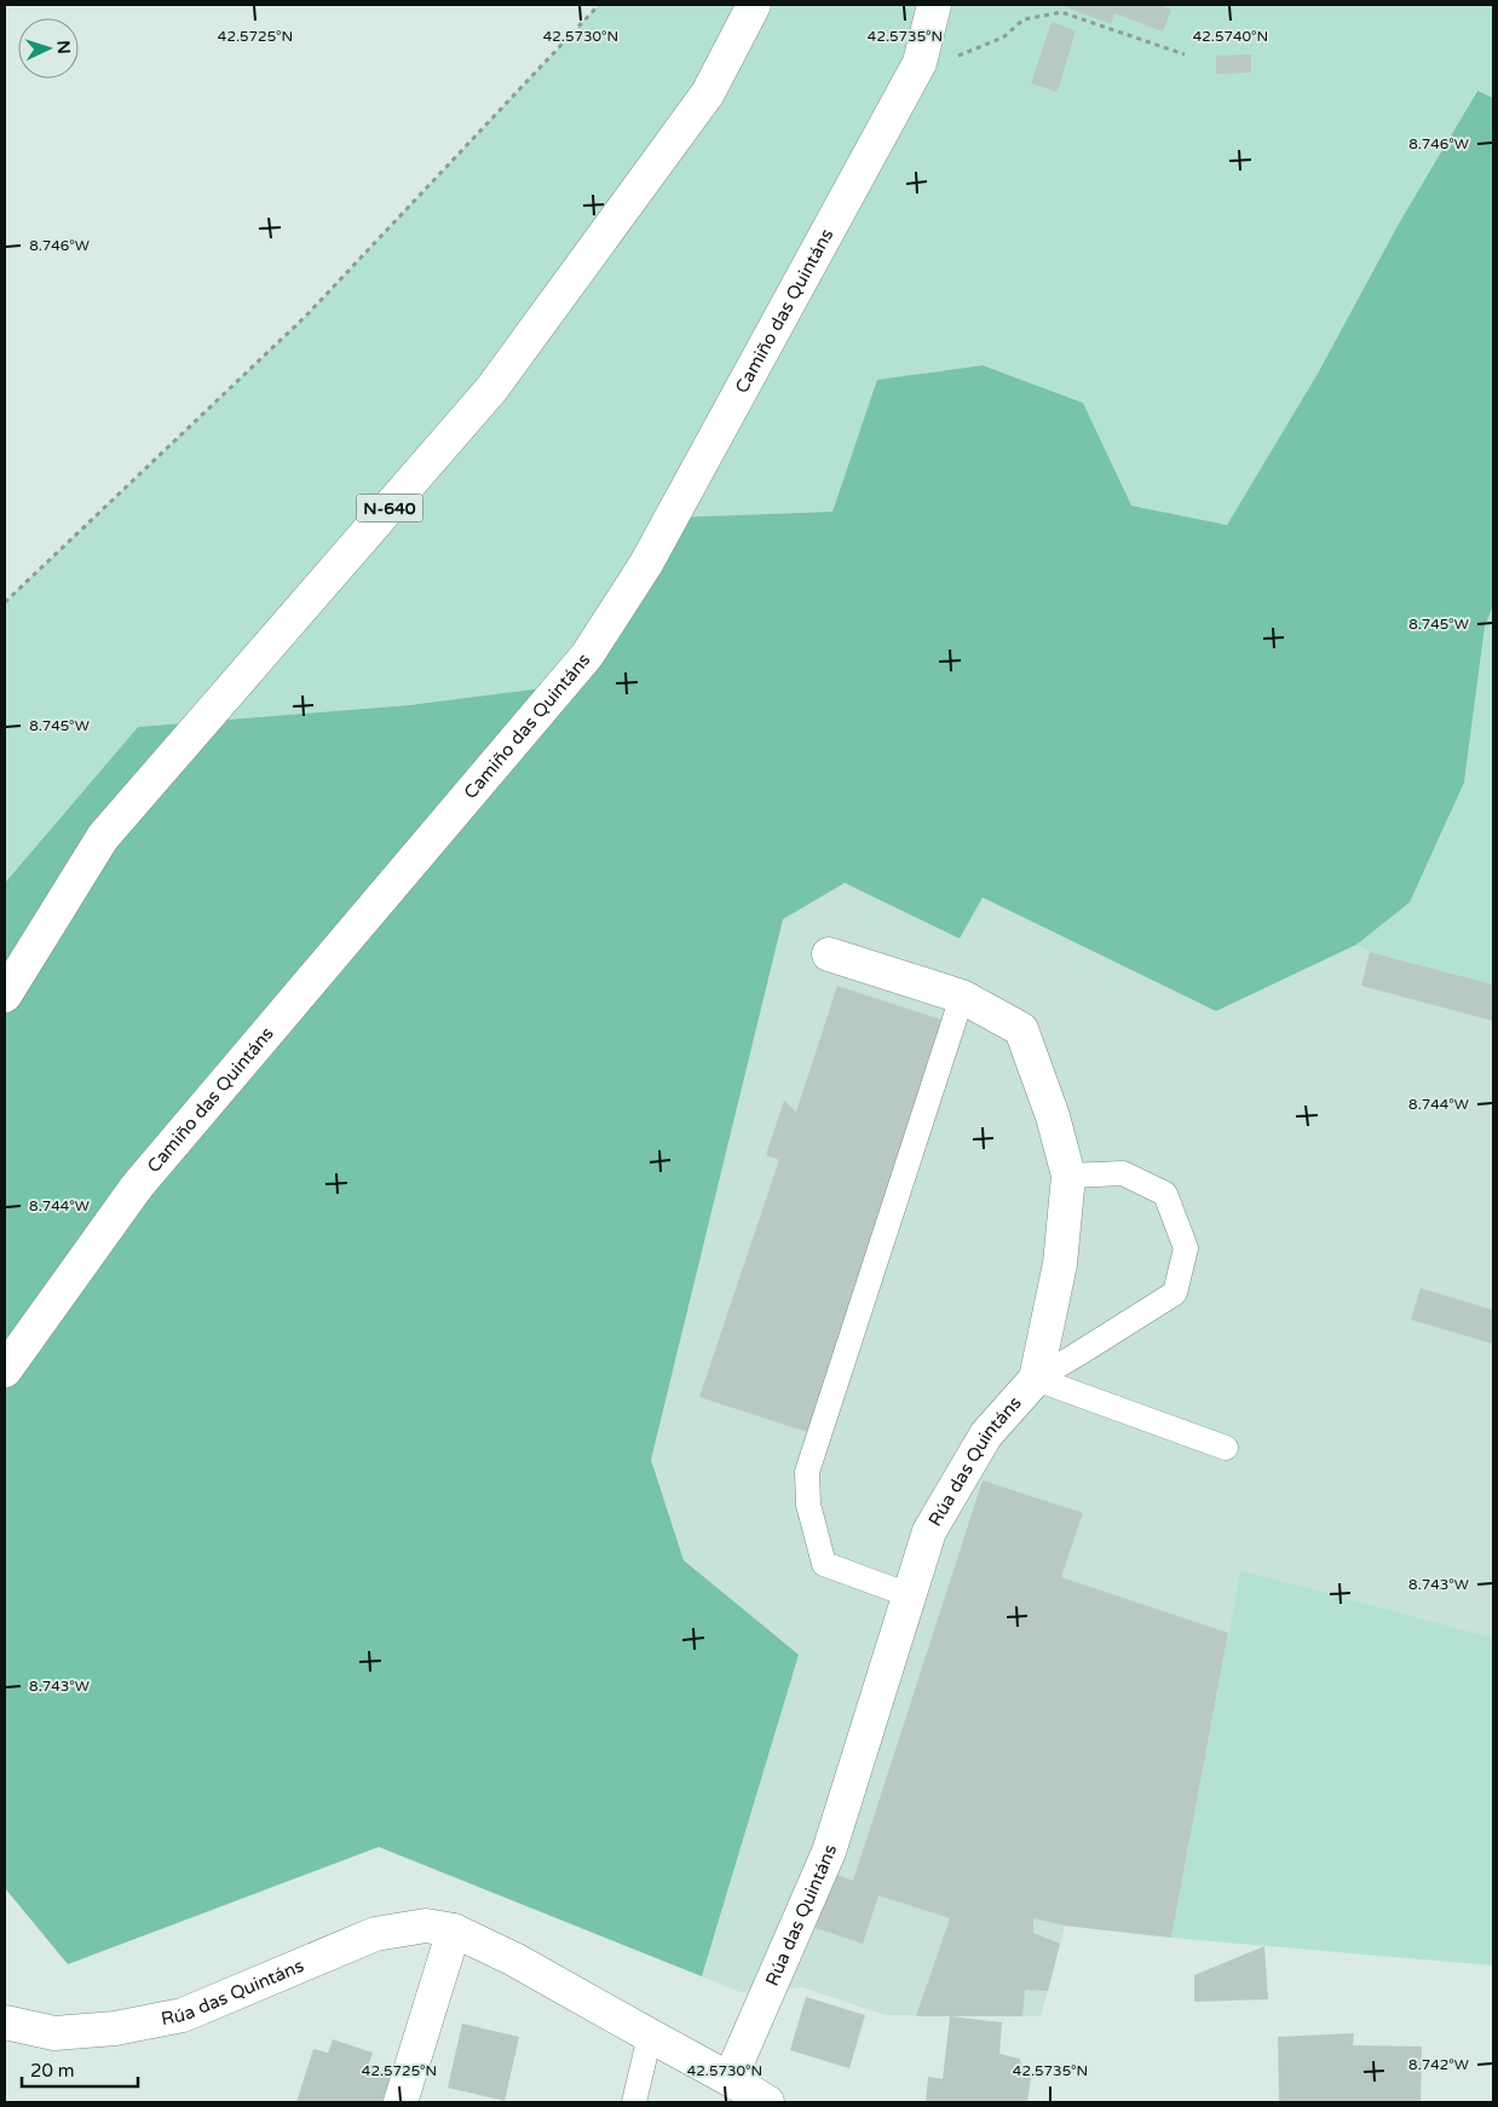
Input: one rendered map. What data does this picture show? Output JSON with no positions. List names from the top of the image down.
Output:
{
  "streets": {
    "main road": ["Camiño das Quintáns", "N-640", "Rúa das Quintáns"]
  },
  "scale_bar": "20 m",
  "north": "right",
  "coordinates": [
    "42.5725°N",
    "42.5730°N",
    "42.5735°N",
    "42.5740°N",
    "8.746°W",
    "8.745°W",
    "8.744°W",
    "8.743°W",
    "8.742°W"
  ]
}
